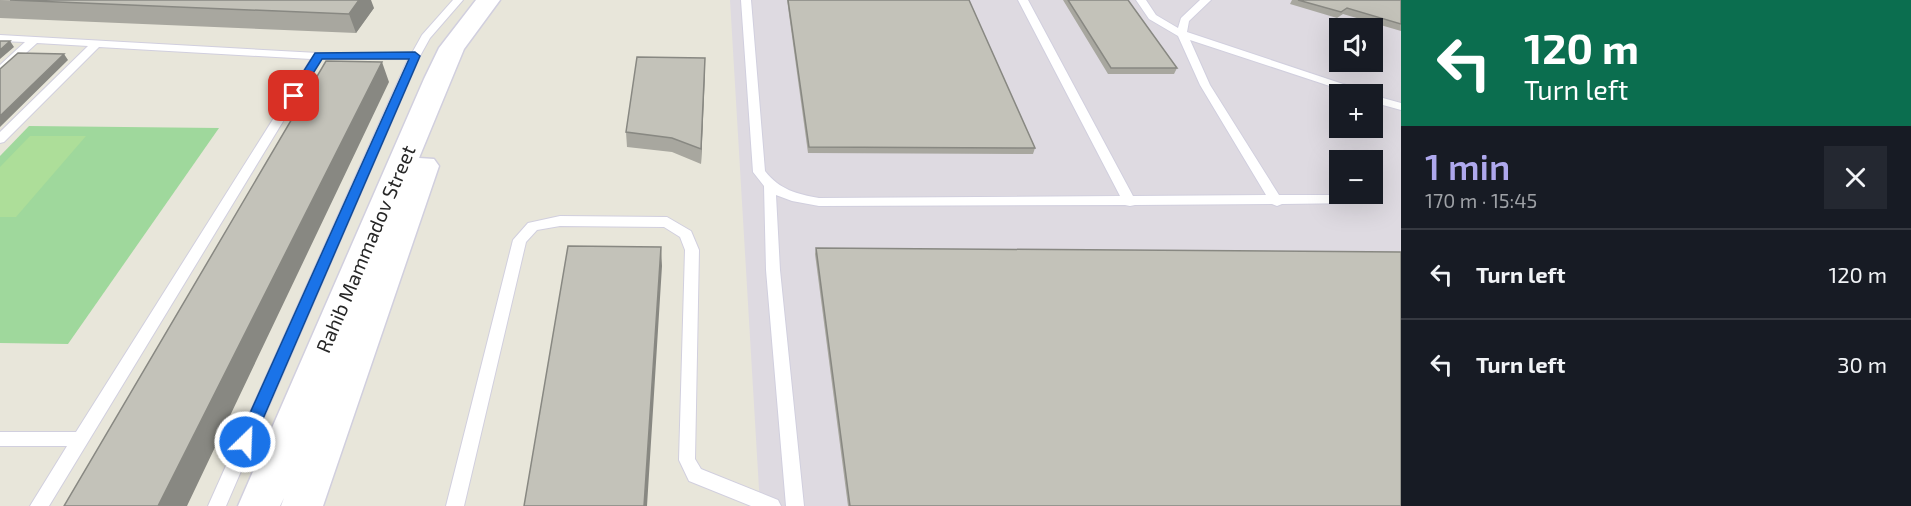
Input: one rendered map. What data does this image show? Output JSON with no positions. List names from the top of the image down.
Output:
{
  "streets": {
    "main road": ["Rahib Mammadov Street"]
  },
  "page": {
    "turn": ["120 m", "Turn left"],
    "map_buttons": ["+", "−"],
    "heading": ["1 min", "170 m · 15:45"],
    "list": [
      {
        "name": "Turn left",
        "value": "120 m"
      },
      {
        "name": "Turn left",
        "value": "30 m"
      }
    ]
  }
}
